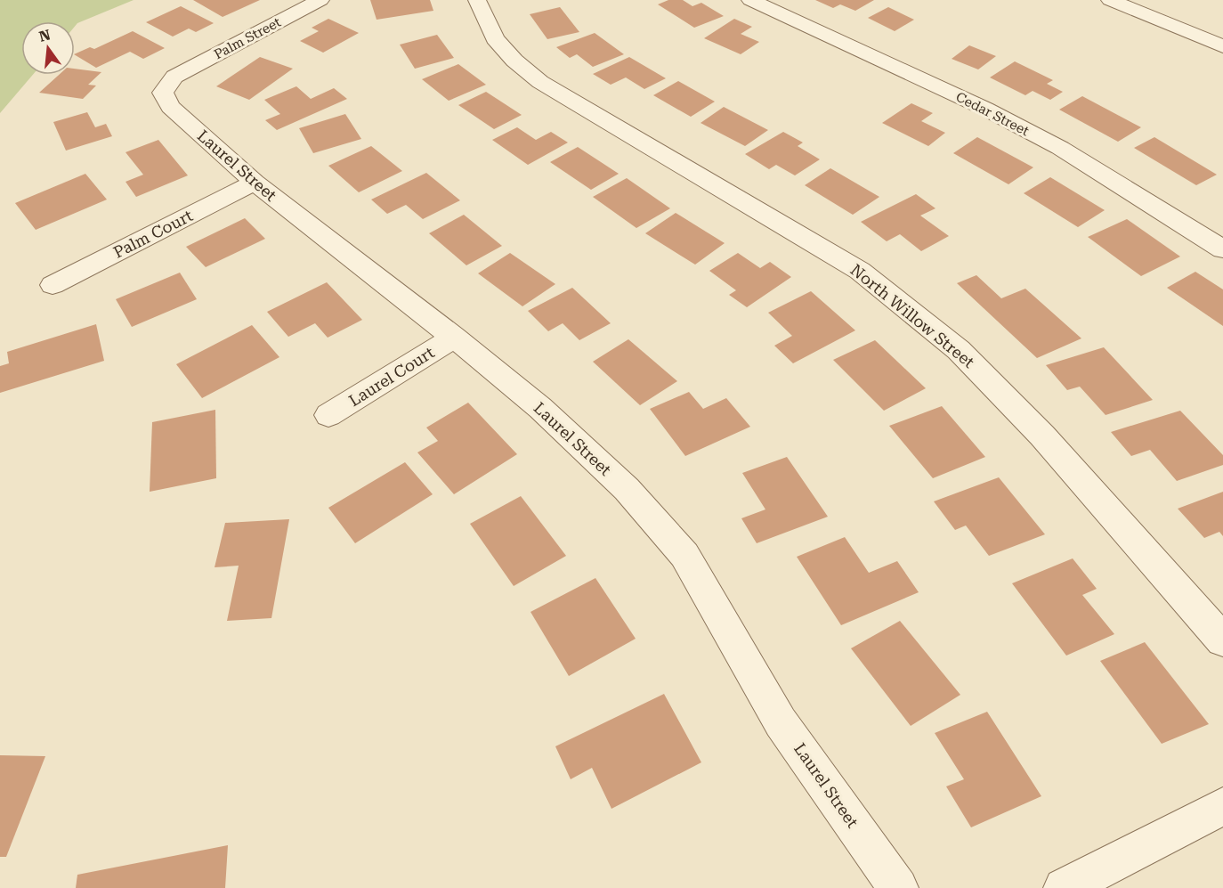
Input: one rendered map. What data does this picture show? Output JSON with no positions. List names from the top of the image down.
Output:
{
  "streets": {
    "street": [
      "Palm Street",
      "Cedar Street",
      "Laurel Street",
      "Palm Court",
      "North Willow Street",
      "Laurel Court"
    ]
  },
  "crossings": [
    ["Palm Street", "Laurel Street"],
    ["Laurel Street", "Palm Court"],
    ["Laurel Street", "Laurel Court"]
  ],
  "north": "top"
}
